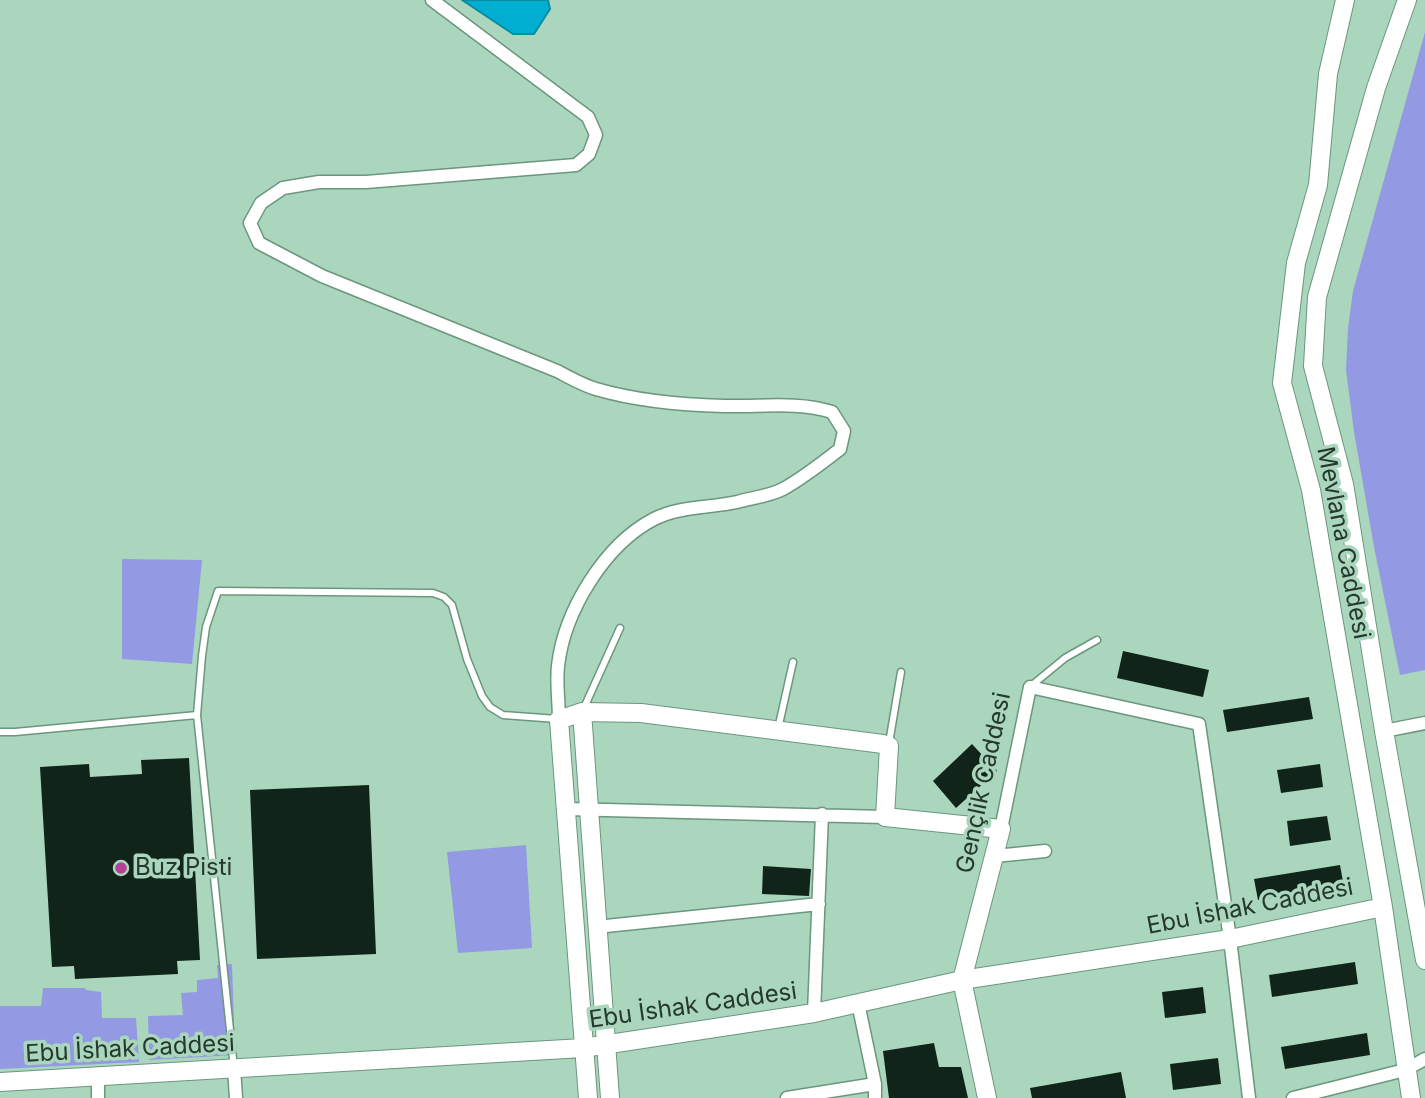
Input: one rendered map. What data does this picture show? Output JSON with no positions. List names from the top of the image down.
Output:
{
  "streets": {
    "street": ["Mevlana Caddesi", "Gençlik Caddesi", "Ebu İshak Caddesi"]
  },
  "crossings": [
    ["Mevlana Caddesi", "Ebu İshak Caddesi"],
    ["Gençlik Caddesi", "Ebu İshak Caddesi"]
  ],
  "places": ["Buz Pisti"]
}
